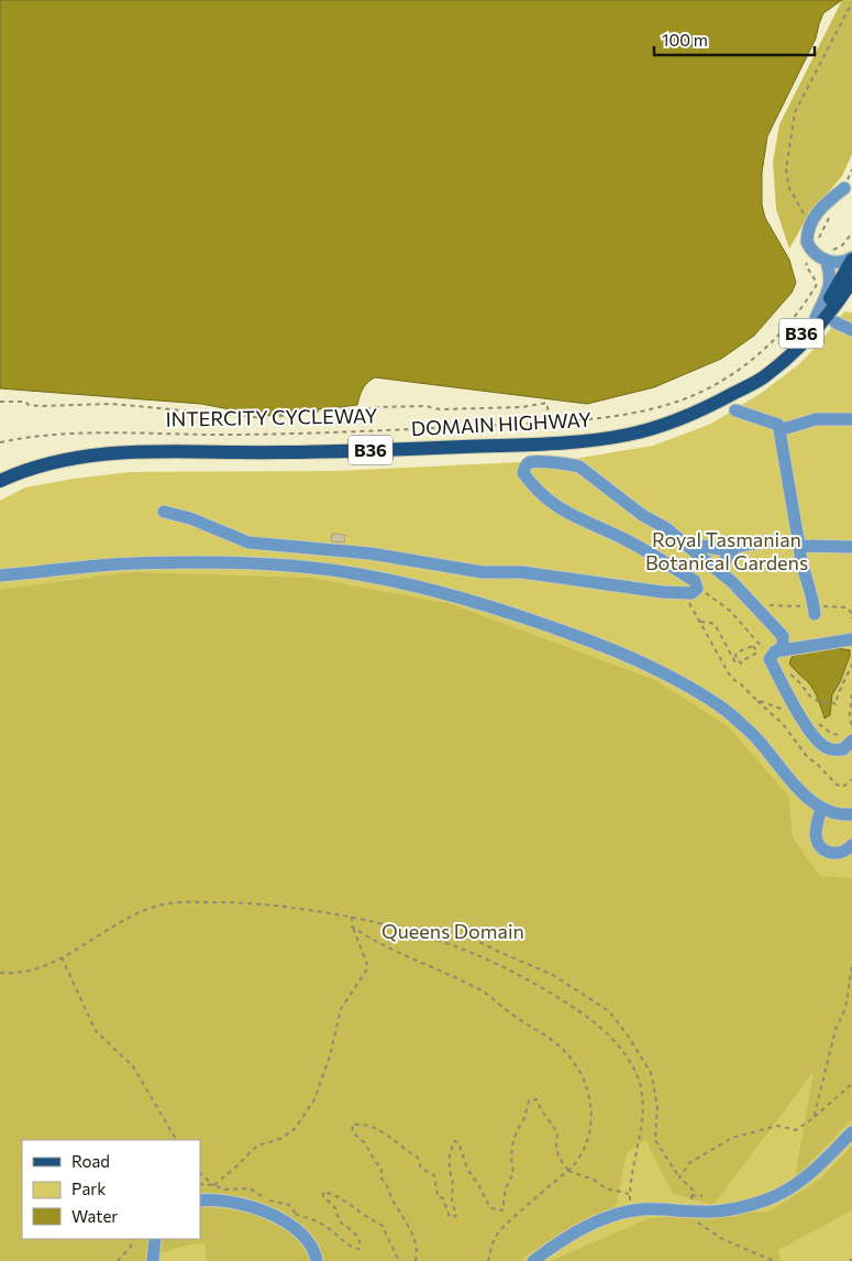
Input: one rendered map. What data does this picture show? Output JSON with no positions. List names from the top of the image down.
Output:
{
  "streets": {
    "main road": ["B36", "DOMAIN HIGHWAY"],
    "path": ["INTERCITY CYCLEWAY"]
  },
  "parks": ["Royal Tasmanian Botanical Gardens", "Queens Domain"],
  "legend": ["Road", "Park", "Water"],
  "scale_bar": "100 m"
}
